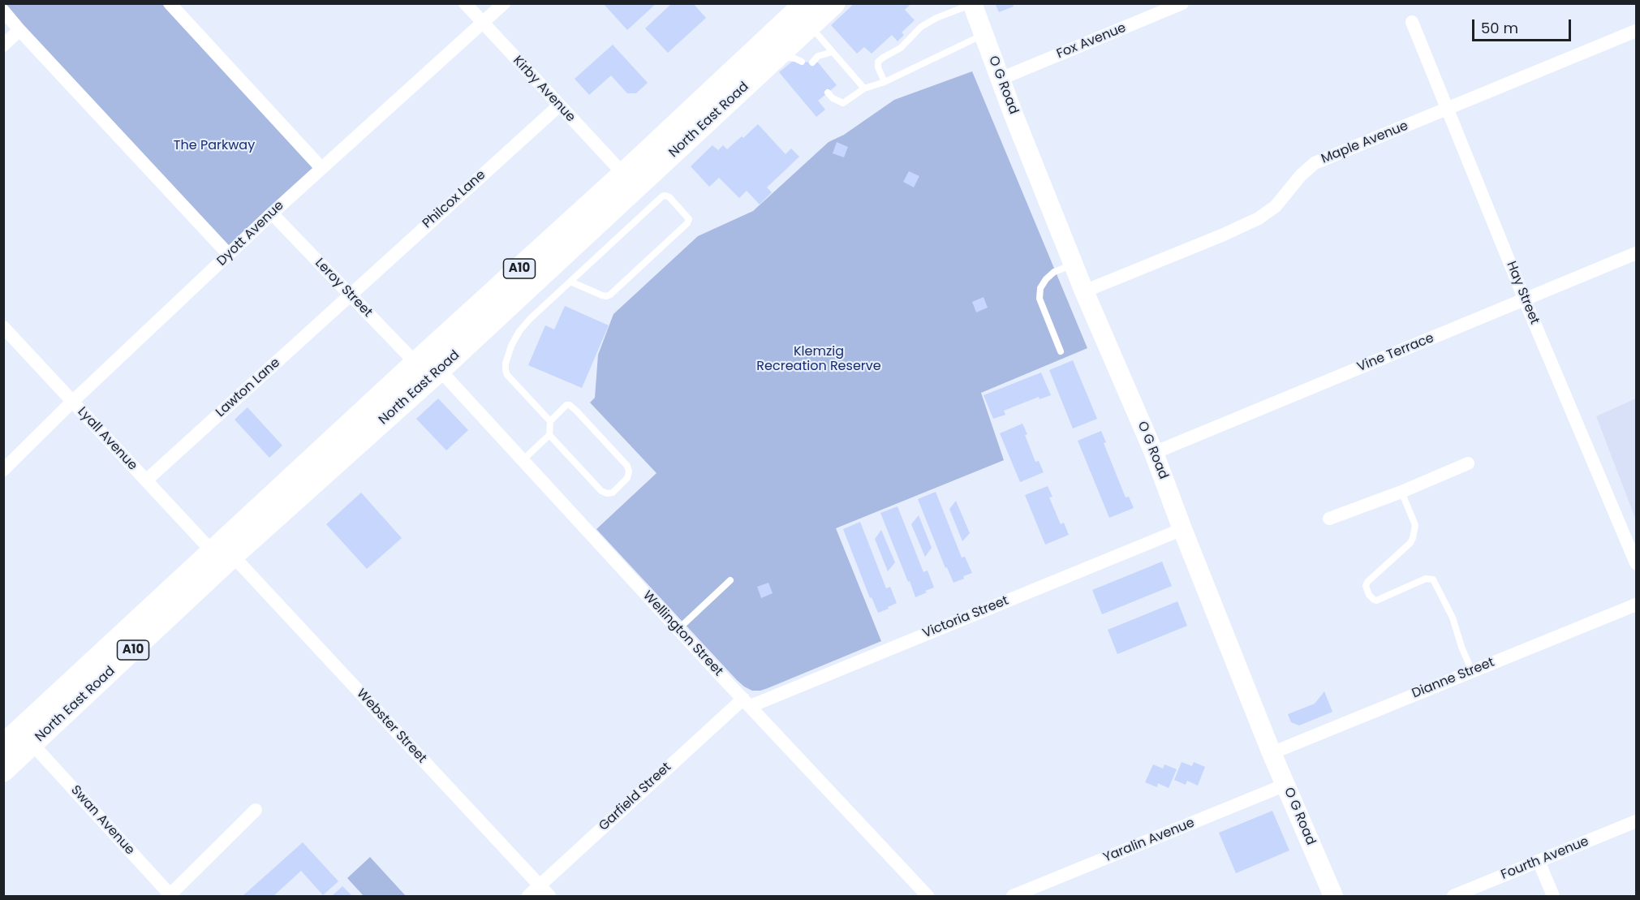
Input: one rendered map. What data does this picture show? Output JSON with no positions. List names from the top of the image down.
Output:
{
  "streets": {
    "highway": ["North East Road", "A10"],
    "main road": ["O G Road"],
    "street": [
      "Fox Avenue",
      "Kirby Avenue",
      "Maple Avenue",
      "Philcox Lane",
      "Dyott Avenue",
      "Leroy Street",
      "Hay Street",
      "Vine Terrace",
      "Lawton Lane",
      "Lyall Avenue",
      "Victoria Street",
      "Wellington Street",
      "Dianne Street",
      "Webster Street",
      "Garfield Street",
      "Swan Avenue",
      "Yaralin Avenue",
      "Fourth Avenue"
    ]
  },
  "crossings": [
    ["Fox Avenue", "O G Road"],
    ["O G Road", "Maple Avenue"],
    ["O G Road", "Vine Terrace"],
    ["O G Road", "Victoria Street"],
    ["O G Road", "Dianne Street"],
    ["O G Road", "Yaralin Avenue"],
    ["Kirby Avenue", "North East Road"],
    ["Kirby Avenue", "Philcox Lane"],
    ["Kirby Avenue", "Dyott Avenue"],
    ["North East Road", "Leroy Street"],
    ["North East Road", "Lyall Avenue"],
    ["North East Road", "Wellington Street"],
    ["North East Road", "Webster Street"],
    ["North East Road", "Swan Avenue"],
    ["Maple Avenue", "Hay Street"],
    ["Philcox Lane", "Leroy Street"],
    ["Philcox Lane", "Lawton Lane"],
    ["Dyott Avenue", "Leroy Street"],
    ["Dyott Avenue", "Lyall Avenue"],
    ["Leroy Street", "Lawton Lane"],
    ["Hay Street", "Vine Terrace"],
    ["Lawton Lane", "Lyall Avenue"],
    ["Victoria Street", "Wellington Street"],
    ["Victoria Street", "Garfield Street"],
    ["Wellington Street", "Garfield Street"],
    ["Webster Street", "Garfield Street"]
  ],
  "parks": ["The Parkway", "Klemzig Recreation Reserve"],
  "scale_bar": "50 m"
}
